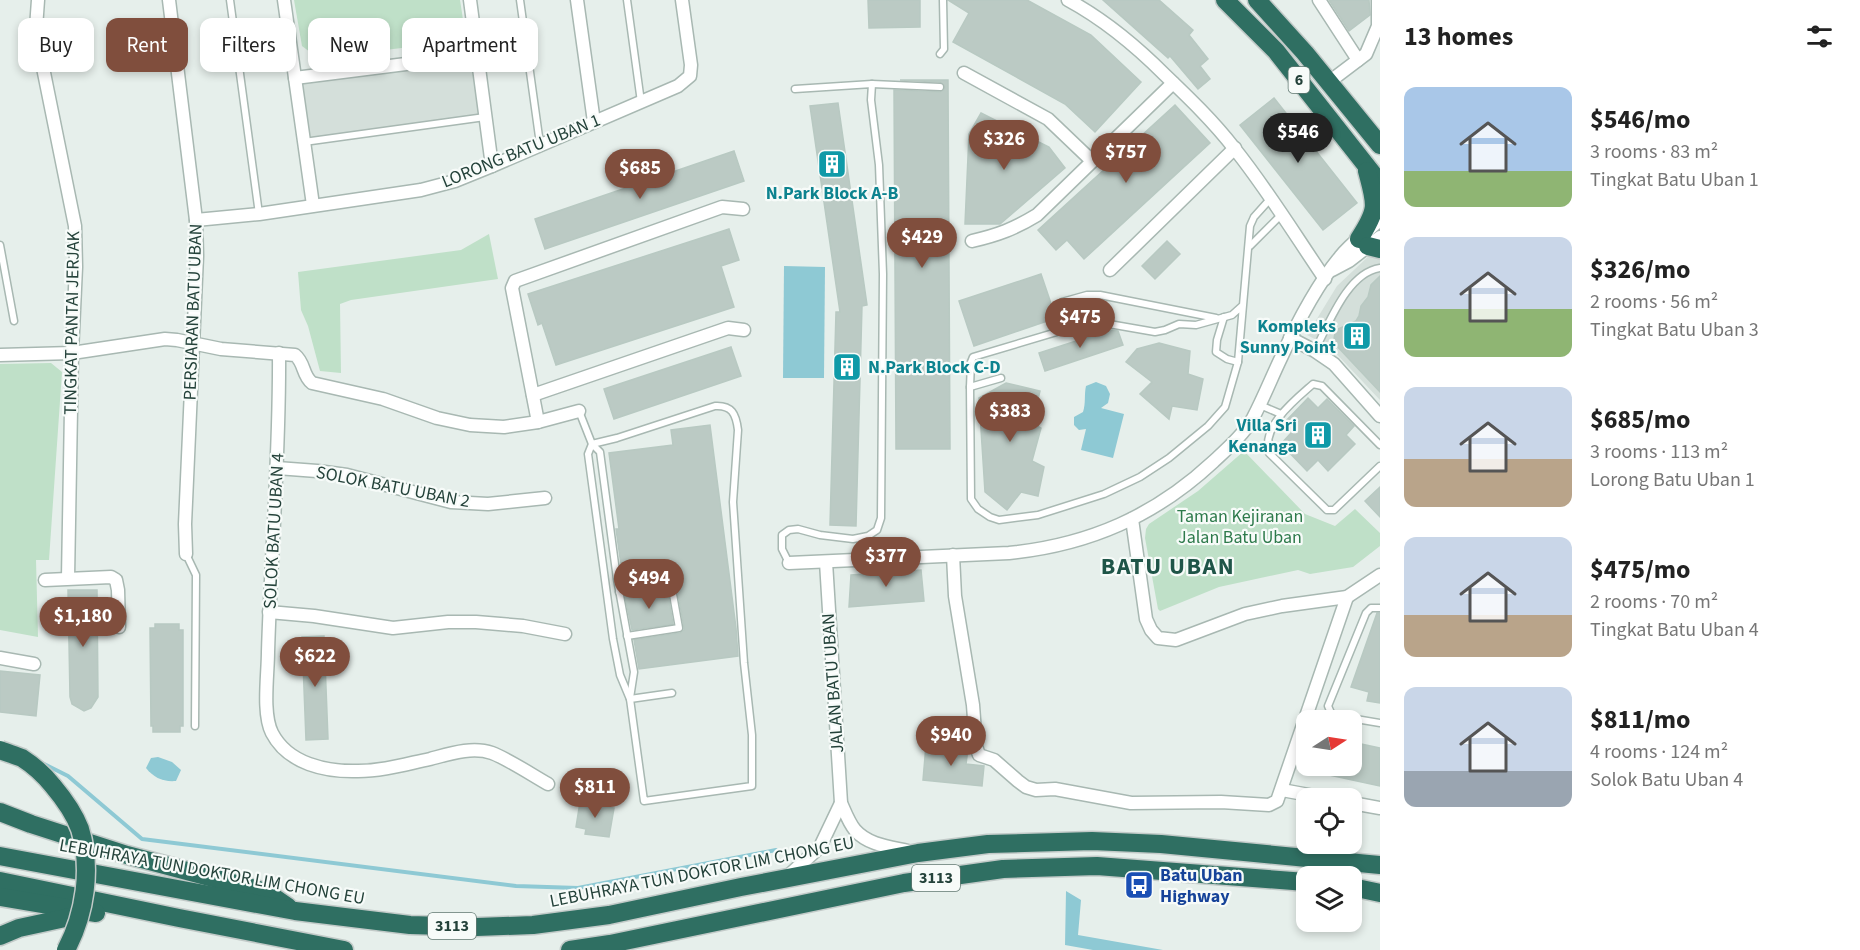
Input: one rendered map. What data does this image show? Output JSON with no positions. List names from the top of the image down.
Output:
{
  "streets": {
    "highway": ["6", "LEBUHRAYA TUN DOKTOR LIM CHONG EU", "3113"],
    "street": [
      "LORONG BATU UBAN 1",
      "PERSIARAN BATU UBAN",
      "TINGKAT PANTAI JERJAK",
      "SOLOK BATU UBAN 2",
      "SOLOK BATU UBAN 4",
      "JALAN BATU UBAN"
    ]
  },
  "crossings": [
    ["LORONG BATU UBAN 1", "PERSIARAN BATU UBAN"],
    ["SOLOK BATU UBAN 2", "SOLOK BATU UBAN 4"],
    ["JALAN BATU UBAN", "LEBUHRAYA TUN DOKTOR LIM CHONG EU"]
  ],
  "districts": ["BATU UBAN"],
  "parks": ["Taman Kejiranan Jalan Batu Uban"],
  "places": {
    "building": [
      "N.Park Block A-B",
      "Kompleks Sunny Point",
      "N.Park Block C-D",
      "Villa Sri Kenanga"
    ],
    "bus stop": ["Batu Uban Highway"]
  },
  "north": "right",
  "page": {
    "heading": "13 homes",
    "chip": [
      "Buy",
      "Rent",
      "Filters",
      "New",
      "Apartment"
    ],
    "list": [
      {
        "name": "$546/mo",
        "note": "3 rooms · 83 m² · Tingkat Batu Uban 1"
      },
      {
        "name": "$326/mo",
        "note": "2 rooms · 56 m² · Tingkat Batu Uban 3"
      },
      {
        "name": "$685/mo",
        "note": "3 rooms · 113 m² · Lorong Batu Uban 1"
      },
      {
        "name": "$475/mo",
        "note": "2 rooms · 70 m² · Tingkat Batu Uban 4"
      },
      {
        "name": "$811/mo",
        "note": "4 rooms · 124 m² · Solok Batu Uban 4"
      }
    ],
    "price": [
      "$546",
      "$326",
      "$757",
      "$685",
      "$429",
      "$475",
      "$383",
      "$377",
      "$494",
      "$1,180",
      "$622",
      "$940",
      "$811"
    ]
  }
}
